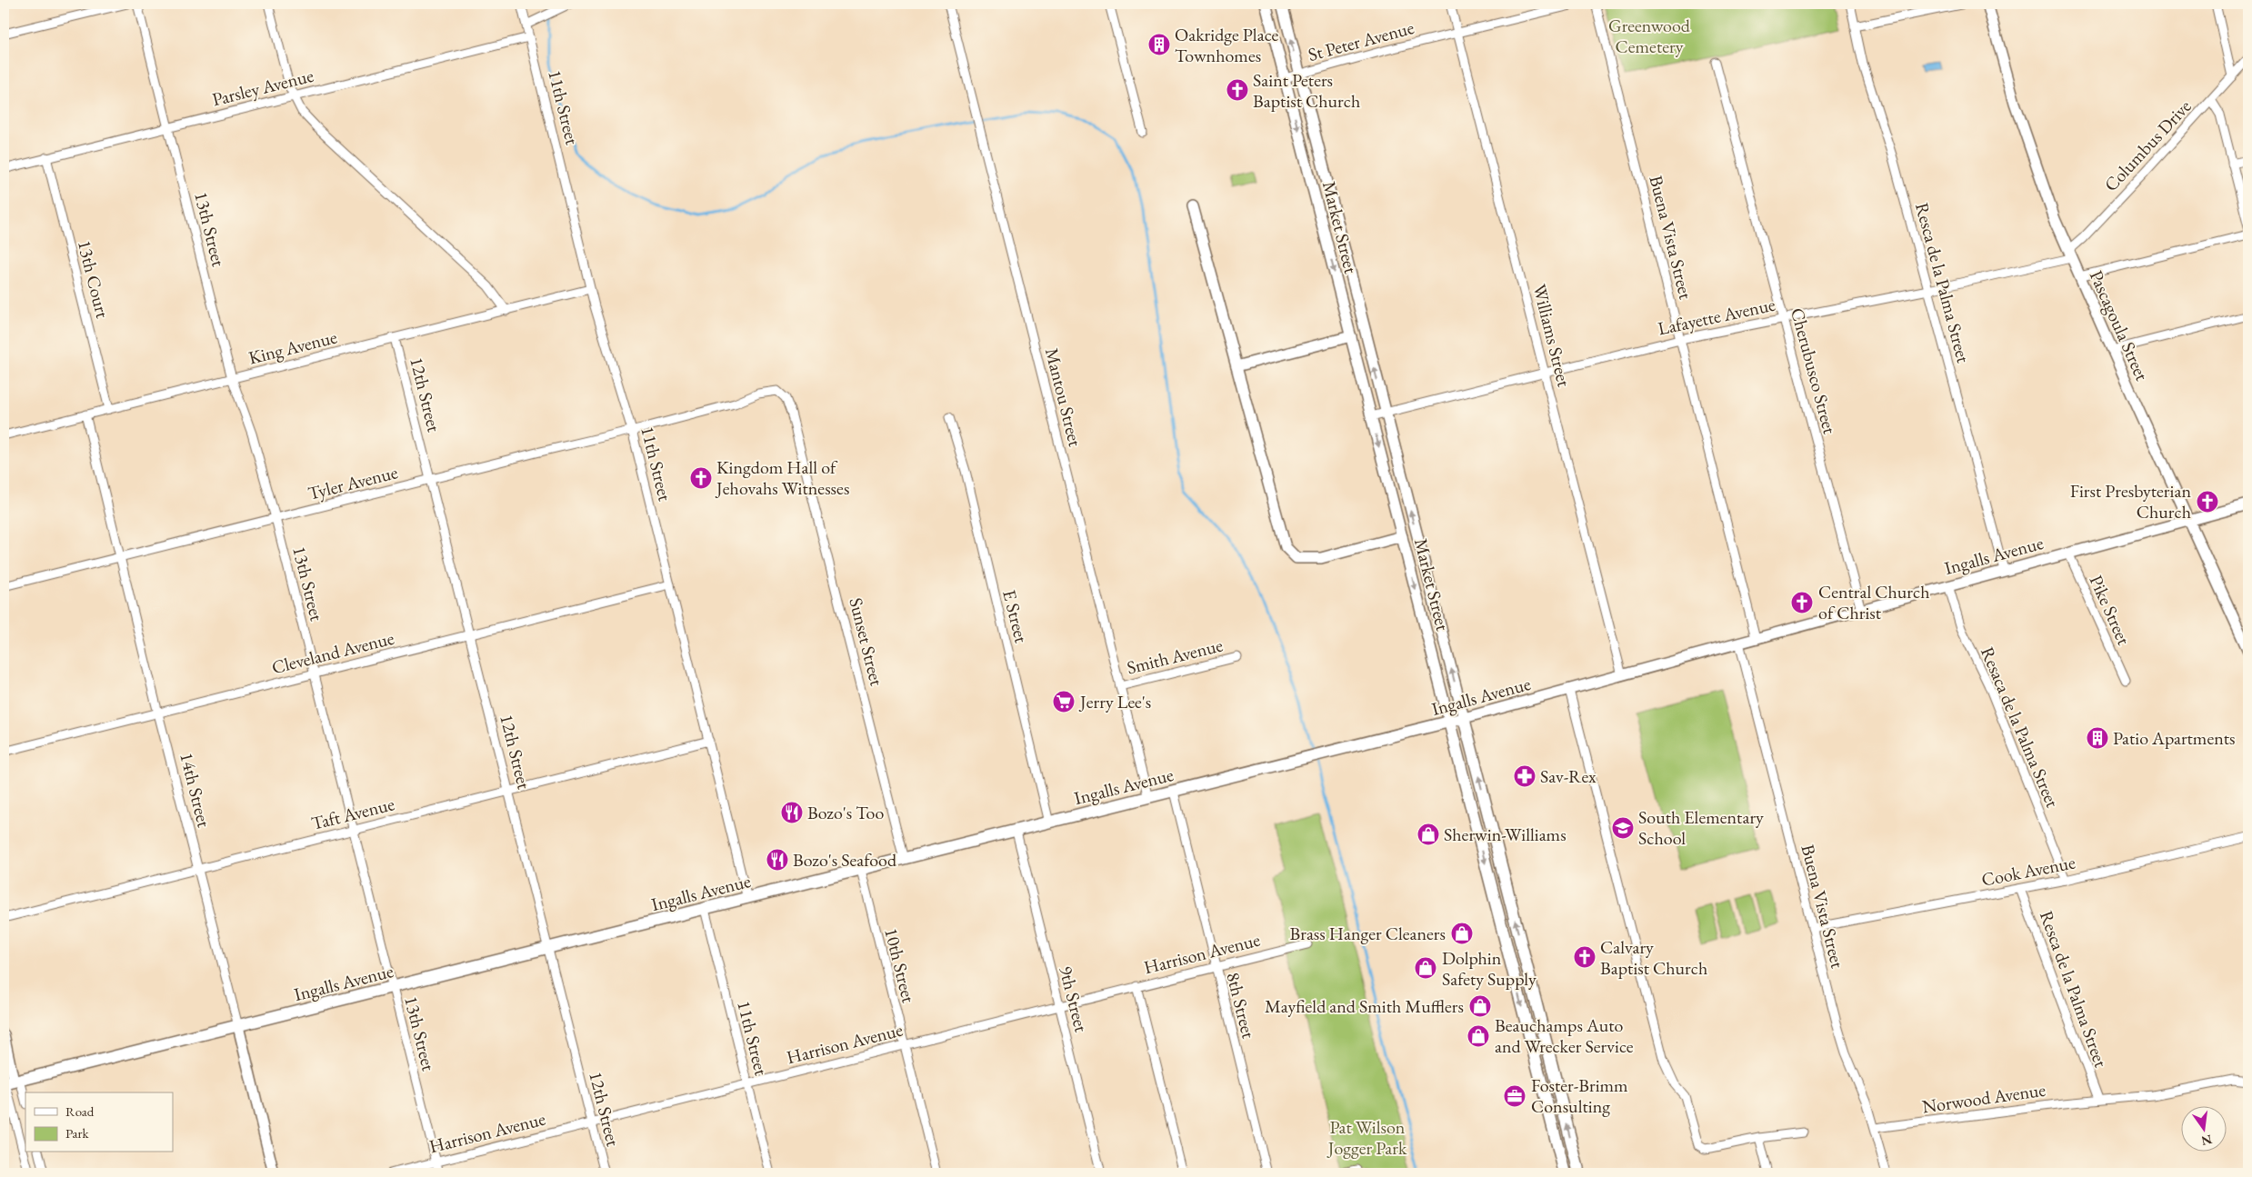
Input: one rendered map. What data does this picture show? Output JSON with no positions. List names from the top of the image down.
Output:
{
  "streets": {
    "main road": ["Market Street", "Ingalls Avenue"],
    "street": [
      "St Peter Avenue",
      "Parsley Avenue",
      "11th Street",
      "Columbus Drive",
      "13th Street",
      "Buena Vista Street",
      "13th Court",
      "Resca de la Palma Street",
      "Lafayette Avenue",
      "Pascagoula Street",
      "Williams Street",
      "King Avenue",
      "Cherubusco Street",
      "12th Street",
      "Mantou Street",
      "Tyler Avenue",
      "Pike Street",
      "E Street",
      "Sunset Street",
      "Cleveland Avenue",
      "Smith Avenue",
      "Resaca de la Palma Street",
      "14th Street",
      "Taft Avenue",
      "Cook Avenue",
      "Harrison Avenue",
      "10th Street",
      "9th Street",
      "8th Street",
      "Norwood Avenue"
    ]
  },
  "crossings": [
    ["St Peter Avenue", "Market Street"],
    ["St Peter Avenue", "Williams Street"],
    ["Parsley Avenue", "11th Street"],
    ["Parsley Avenue", "13th Street"],
    ["Parsley Avenue", "13th Court"],
    ["11th Street", "King Avenue"],
    ["11th Street", "Tyler Avenue"],
    ["11th Street", "Ingalls Avenue"],
    ["11th Street", "Cleveland Avenue"],
    ["11th Street", "Taft Avenue"],
    ["11th Street", "Harrison Avenue"],
    ["Columbus Drive", "Lafayette Avenue"],
    ["Columbus Drive", "Pascagoula Street"],
    ["Market Street", "Lafayette Avenue"],
    ["Market Street", "Ingalls Avenue"],
    ["13th Street", "King Avenue"],
    ["13th Street", "Tyler Avenue"],
    ["13th Street", "Ingalls Avenue"],
    ["13th Street", "Cleveland Avenue"],
    ["13th Street", "Taft Avenue"],
    ["13th Street", "Harrison Avenue"],
    ["Buena Vista Street", "Lafayette Avenue"],
    ["Buena Vista Street", "Ingalls Avenue"],
    ["Buena Vista Street", "Cook Avenue"],
    ["Buena Vista Street", "Norwood Avenue"],
    ["13th Court", "King Avenue"],
    ["Resca de la Palma Street", "Lafayette Avenue"],
    ["Resca de la Palma Street", "Ingalls Avenue"],
    ["Resca de la Palma Street", "Cook Avenue"],
    ["Resca de la Palma Street", "Norwood Avenue"],
    ["Lafayette Avenue", "Pascagoula Street"],
    ["Lafayette Avenue", "Williams Street"],
    ["Lafayette Avenue", "Cherubusco Street"],
    ["Pascagoula Street", "Ingalls Avenue"],
    ["Williams Street", "Ingalls Avenue"],
    ["King Avenue", "12th Street"],
    ["King Avenue", "14th Street"],
    ["Cherubusco Street", "Ingalls Avenue"],
    ["12th Street", "Tyler Avenue"],
    ["12th Street", "Ingalls Avenue"],
    ["12th Street", "Cleveland Avenue"],
    ["12th Street", "Taft Avenue"],
    ["12th Street", "Harrison Avenue"],
    ["Mantou Street", "Ingalls Avenue"],
    ["Mantou Street", "Smith Avenue"],
    ["Tyler Avenue", "Sunset Street"],
    ["Tyler Avenue", "14th Street"],
    ["Ingalls Avenue", "Pike Street"],
    ["Ingalls Avenue", "E Street"],
    ["Ingalls Avenue", "Sunset Street"],
    ["Ingalls Avenue", "Resaca de la Palma Street"],
    ["Ingalls Avenue", "14th Street"],
    ["Ingalls Avenue", "10th Street"],
    ["Ingalls Avenue", "9th Street"],
    ["Ingalls Avenue", "8th Street"],
    ["Cleveland Avenue", "14th Street"],
    ["Resaca de la Palma Street", "Cook Avenue"],
    ["14th Street", "Taft Avenue"],
    ["Harrison Avenue", "10th Street"],
    ["Harrison Avenue", "9th Street"],
    ["Harrison Avenue", "8th Street"]
  ],
  "parks": ["Greenwood Cemetery", "Pat Wilson Jogger Park"],
  "places": {
    "building": ["Oakridge Place Townhomes", "Patio Apartments"],
    "church": [
      "Saint Peters Baptist Church",
      "Kingdom Hall of Jehovahs Witnesses",
      "First Presbyterian Church",
      "Central Church of Christ",
      "Calvary Baptist Church"
    ],
    "supermarket": ["Jerry Lee's"],
    "pharmacy": ["Sav-Rex"],
    "restaurant": ["Bozo's Too", "Bozo's Seafood"],
    "school or university": ["South Elementary School"],
    "shop": [
      "Sherwin-Williams",
      "Brass Hanger Cleaners",
      "Dolphin Safety Supply",
      "Mayfield and Smith Mufflers",
      "Beauchamps Auto and Wrecker Service"
    ],
    "office": ["Foster-Brimm Consulting"]
  },
  "legend": ["Road", "Park"],
  "north": "bottom"
}
